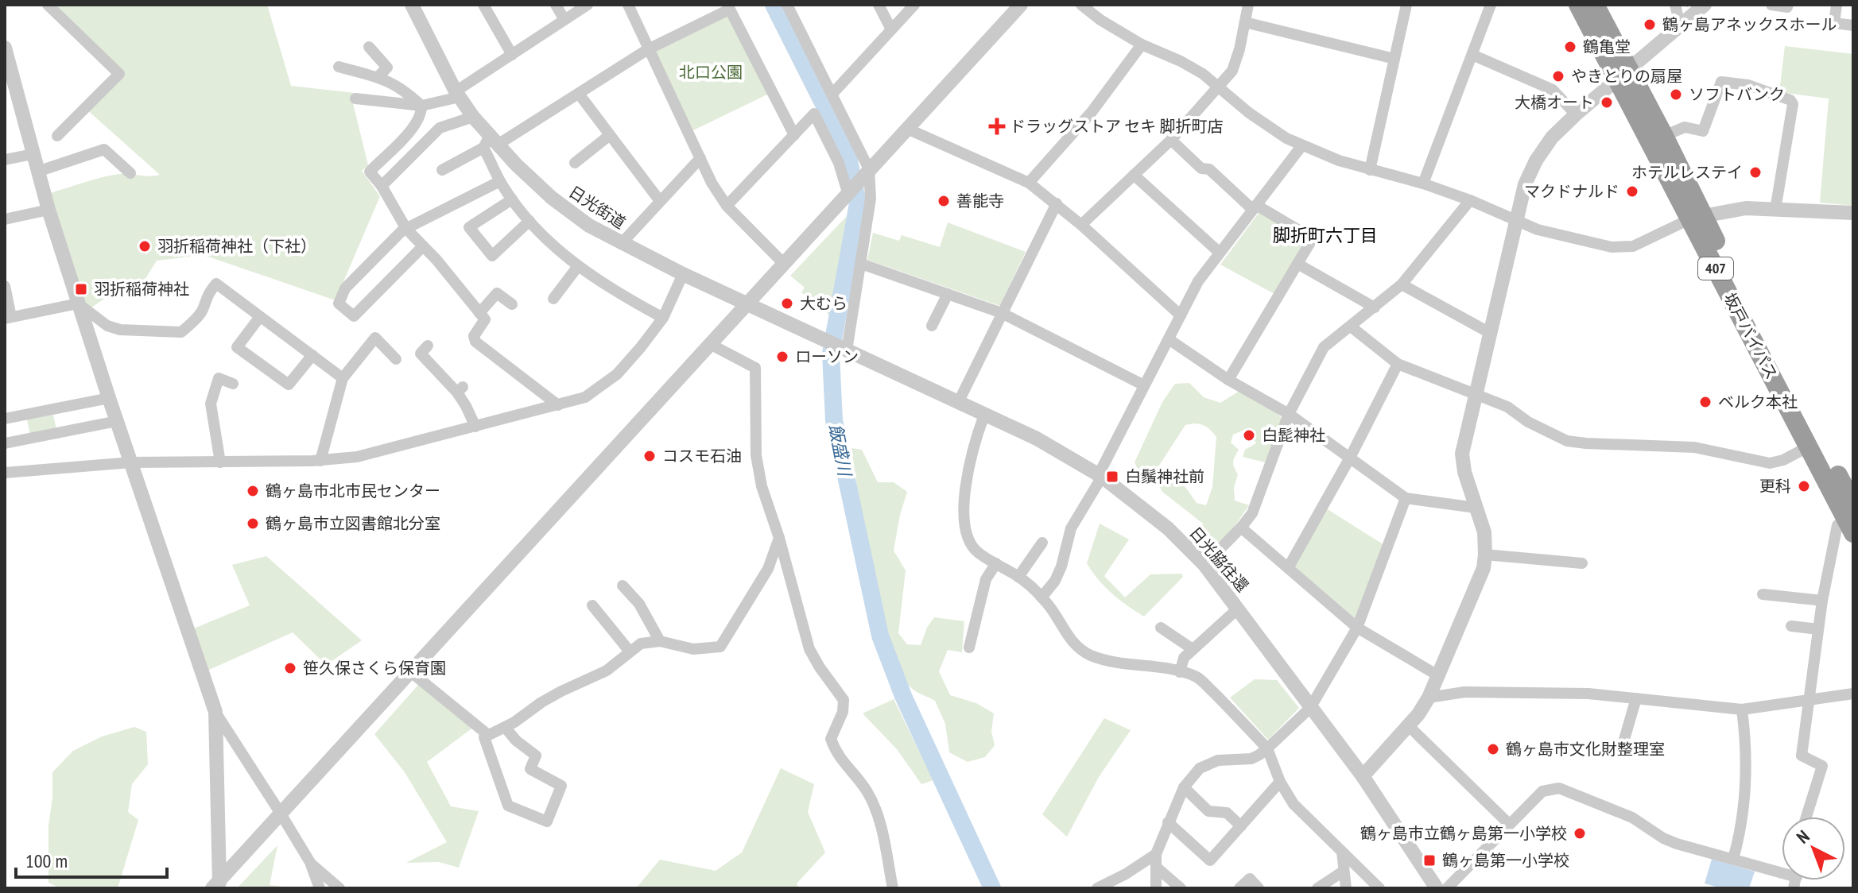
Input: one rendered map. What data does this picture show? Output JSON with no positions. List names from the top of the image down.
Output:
{
  "streets": {
    "highway": ["407", "坂戸バイパス"],
    "street": ["日光街道", "日光脇往還"]
  },
  "crossings": [
    ["日光街道", "日光脇往還"]
  ],
  "districts": ["脚折町六丁目"],
  "water": ["飯盛川"],
  "parks": ["北口公園"],
  "places": {
    "other": [
      "鶴ヶ島アネックスホール",
      "鶴亀堂",
      "やきとりの扇屋",
      "ソフトバンク",
      "大橋オート",
      "ホテルレステイ",
      "マクドナルド",
      "善能寺",
      "羽折稲荷神社（下社）",
      "大むら",
      "ローソン",
      "ベルク本社",
      "白髭神社",
      "コスモ石油",
      "更科",
      "鶴ヶ島市北市民センター",
      "鶴ヶ島市立図書館北分室",
      "笹久保さくら保育園",
      "鶴ヶ島市文化財整理室",
      "鶴ヶ島市立鶴ヶ島第一小学校"
    ],
    "health": ["ドラッグストア セキ 脚折町店"],
    "transit": ["羽折稲荷神社", "白鬚神社前", "鶴ヶ島第一小学校"]
  },
  "scale_bar": "100 m",
  "north": "top left"
}
